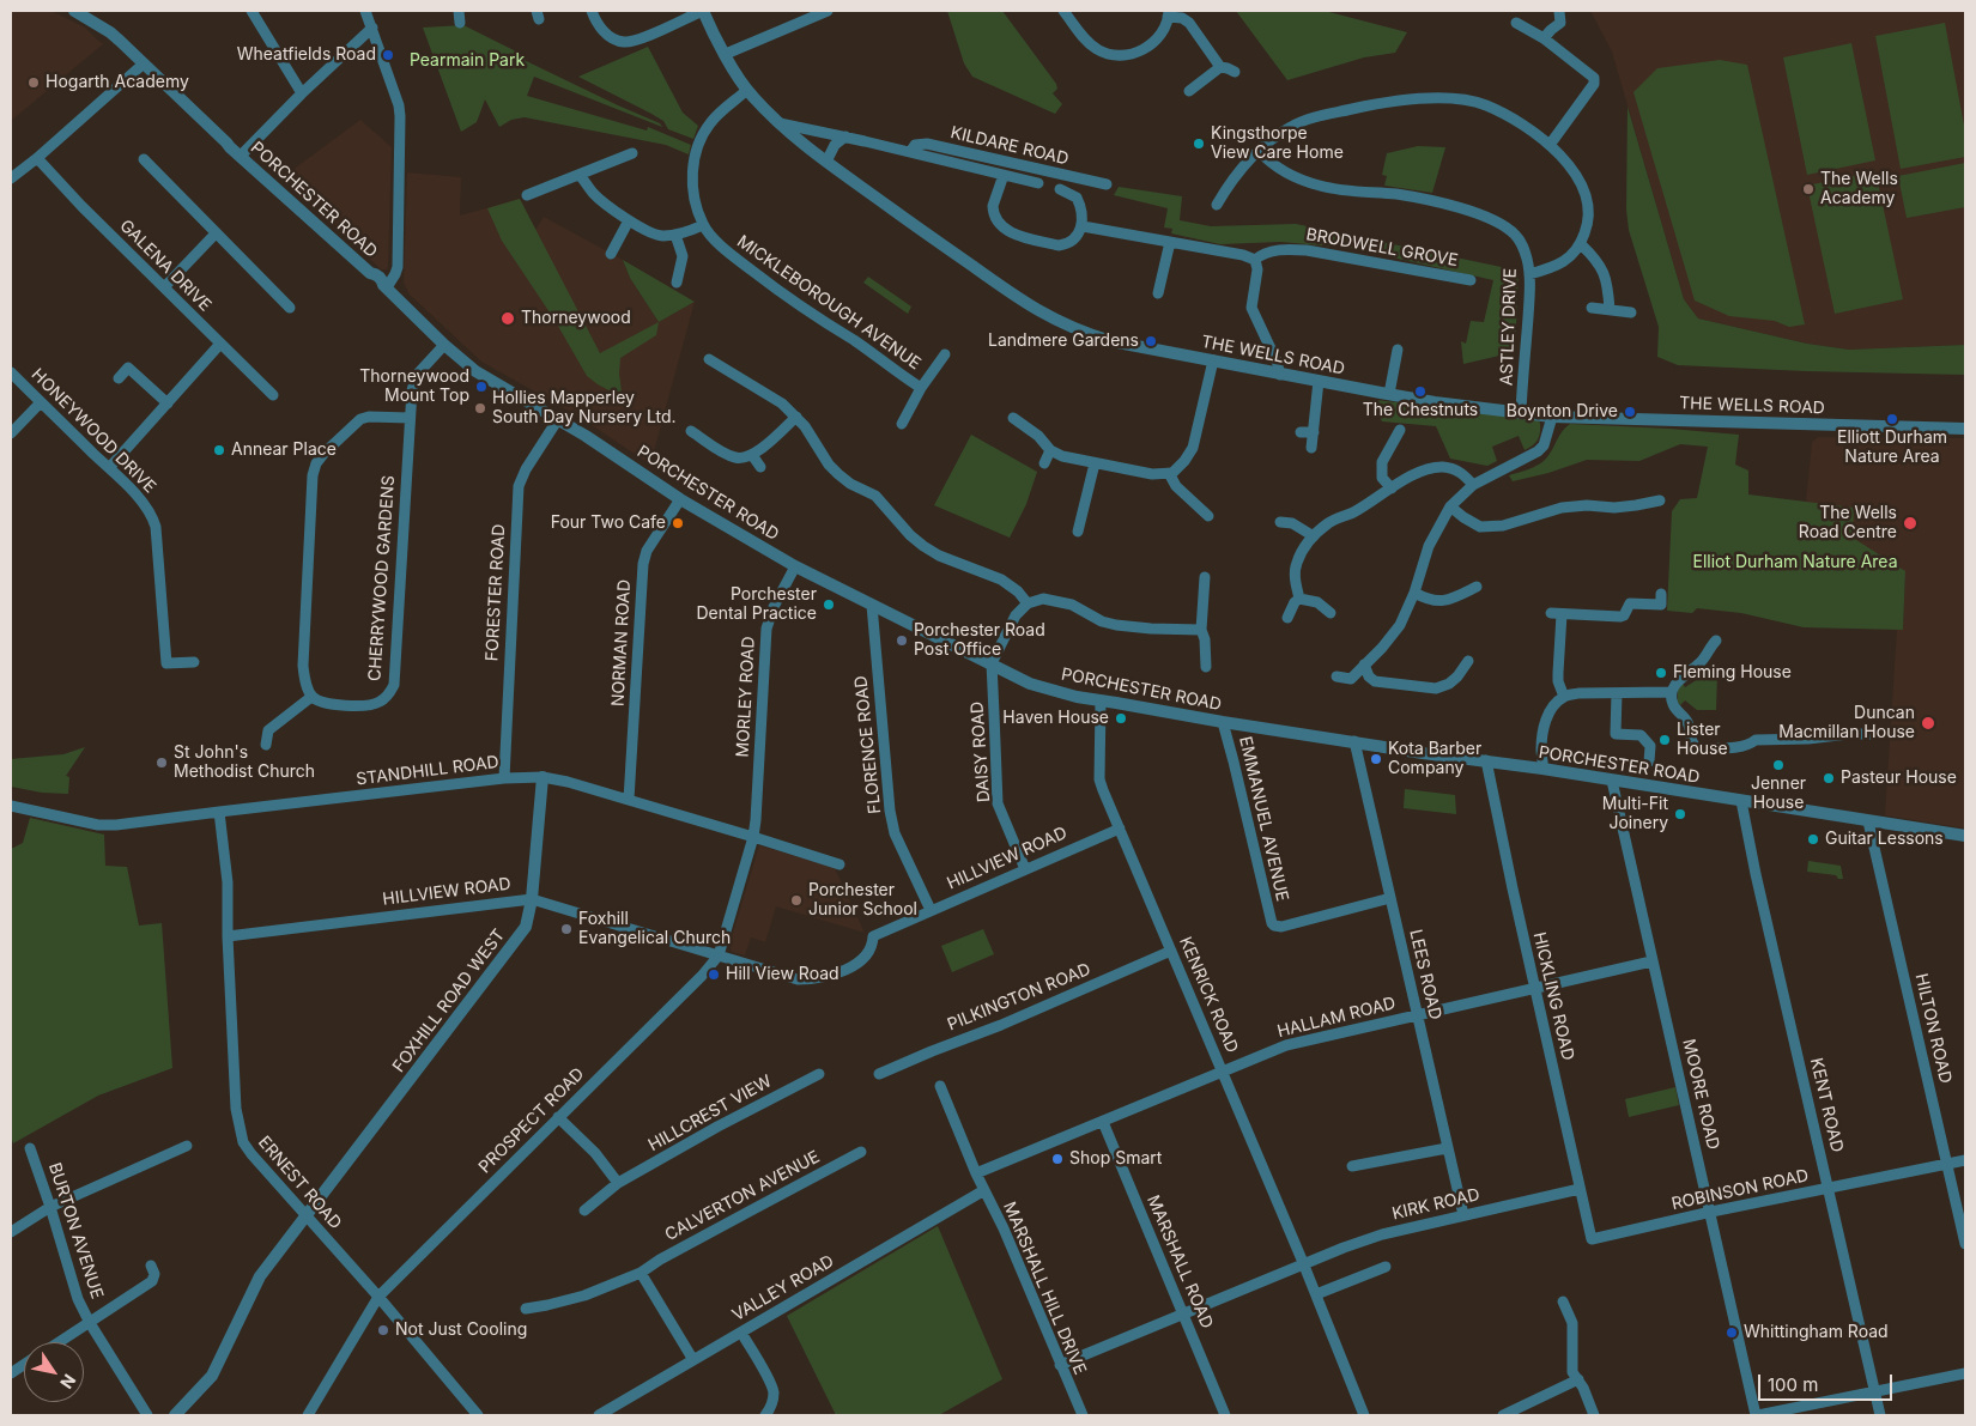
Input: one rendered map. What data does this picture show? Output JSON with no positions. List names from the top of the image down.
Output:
{
  "streets": {
    "street": [
      "KILDARE ROAD",
      "PORCHESTER ROAD",
      "BRODWELL GROVE",
      "GALENA DRIVE",
      "MICKLEBOROUGH AVENUE",
      "ASTLEY DRIVE",
      "THE WELLS ROAD",
      "HONEYWOOD DRIVE",
      "CHERRYWOOD GARDENS",
      "FORESTER ROAD",
      "NORMAN ROAD",
      "MORLEY ROAD",
      "FLORENCE ROAD",
      "DAISY ROAD",
      "STANDHILL ROAD",
      "EMMANUEL AVENUE",
      "HILLVIEW ROAD",
      "LEES ROAD",
      "KENRICK ROAD",
      "HICKLING ROAD",
      "PILKINGTON ROAD",
      "FOXHILL ROAD WEST",
      "HALLAM ROAD",
      "HILTON ROAD",
      "MOORE ROAD",
      "KENT ROAD",
      "HILLCREST VIEW",
      "PROSPECT ROAD",
      "ERNEST ROAD",
      "ROBINSON ROAD",
      "CALVERTON AVENUE",
      "KIRK ROAD",
      "BURTON AVENUE",
      "MARSHALL ROAD",
      "VALLEY ROAD",
      "MARSHALL HILL DRIVE"
    ]
  },
  "crossings": [
    ["KILDARE ROAD", "THE WELLS ROAD"],
    ["PORCHESTER ROAD", "CHERRYWOOD GARDENS"],
    ["PORCHESTER ROAD", "FORESTER ROAD"],
    ["PORCHESTER ROAD", "NORMAN ROAD"],
    ["PORCHESTER ROAD", "MORLEY ROAD"],
    ["PORCHESTER ROAD", "FLORENCE ROAD"],
    ["PORCHESTER ROAD", "DAISY ROAD"],
    ["PORCHESTER ROAD", "EMMANUEL AVENUE"],
    ["PORCHESTER ROAD", "LEES ROAD"],
    ["PORCHESTER ROAD", "KENRICK ROAD"],
    ["PORCHESTER ROAD", "HICKLING ROAD"],
    ["PORCHESTER ROAD", "HILTON ROAD"],
    ["PORCHESTER ROAD", "MOORE ROAD"],
    ["PORCHESTER ROAD", "KENT ROAD"],
    ["MICKLEBOROUGH AVENUE", "THE WELLS ROAD"],
    ["ASTLEY DRIVE", "THE WELLS ROAD"],
    ["FORESTER ROAD", "STANDHILL ROAD"],
    ["NORMAN ROAD", "STANDHILL ROAD"],
    ["MORLEY ROAD", "STANDHILL ROAD"],
    ["MORLEY ROAD", "PROSPECT ROAD"],
    ["FLORENCE ROAD", "HILLVIEW ROAD"],
    ["DAISY ROAD", "HILLVIEW ROAD"],
    ["STANDHILL ROAD", "FOXHILL ROAD WEST"],
    ["STANDHILL ROAD", "PROSPECT ROAD"],
    ["STANDHILL ROAD", "ERNEST ROAD"],
    ["EMMANUEL AVENUE", "LEES ROAD"],
    ["HILLVIEW ROAD", "KENRICK ROAD"],
    ["HILLVIEW ROAD", "FOXHILL ROAD WEST"],
    ["HILLVIEW ROAD", "PROSPECT ROAD"],
    ["HILLVIEW ROAD", "ERNEST ROAD"],
    ["LEES ROAD", "HALLAM ROAD"],
    ["LEES ROAD", "KIRK ROAD"],
    ["KENRICK ROAD", "PILKINGTON ROAD"],
    ["KENRICK ROAD", "HALLAM ROAD"],
    ["KENRICK ROAD", "KIRK ROAD"],
    ["HICKLING ROAD", "HALLAM ROAD"],
    ["HICKLING ROAD", "ROBINSON ROAD"],
    ["HICKLING ROAD", "KIRK ROAD"],
    ["FOXHILL ROAD WEST", "ERNEST ROAD"],
    ["HALLAM ROAD", "MOORE ROAD"],
    ["HALLAM ROAD", "MARSHALL ROAD"],
    ["HALLAM ROAD", "MARSHALL HILL DRIVE"],
    ["HILTON ROAD", "ROBINSON ROAD"],
    ["MOORE ROAD", "ROBINSON ROAD"],
    ["KENT ROAD", "ROBINSON ROAD"],
    ["PROSPECT ROAD", "ERNEST ROAD"],
    ["KIRK ROAD", "MARSHALL ROAD"],
    ["KIRK ROAD", "MARSHALL HILL DRIVE"],
    ["VALLEY ROAD", "MARSHALL HILL DRIVE"]
  ],
  "parks": ["Pearmain Park", "Elliot Durham Nature Area"],
  "places": [
    "Wheatfields Road",
    "Hogarth Academy",
    "Kingsthorpe View Care Home",
    "The Wells Academy",
    "Thorneywood",
    "Landmere Gardens",
    "Thorneywood Mount Top",
    "The Chestnuts",
    "Hollies Mapperley South Day Nursery Ltd.",
    "Boynton Drive",
    "Elliott Durham Nature Area",
    "Annear Place",
    "Four Two Cafe",
    "The Wells Road Centre",
    "Porchester Dental Practice",
    "Porchester Road Post Office",
    "Fleming House",
    "Haven House",
    "Duncan Macmillan House",
    "Lister House",
    "Kota Barber Company",
    "St John's Methodist Church",
    "Jenner House",
    "Pasteur House",
    "Multi-Fit Joinery",
    "Guitar Lessons",
    "Porchester Junior School",
    "Foxhill Evangelical Church",
    "Hill View Road",
    "Shop Smart",
    "Not Just Cooling",
    "Whittingham Road"
  ],
  "scale_bar": "100 m",
  "north": "bottom right"
}
